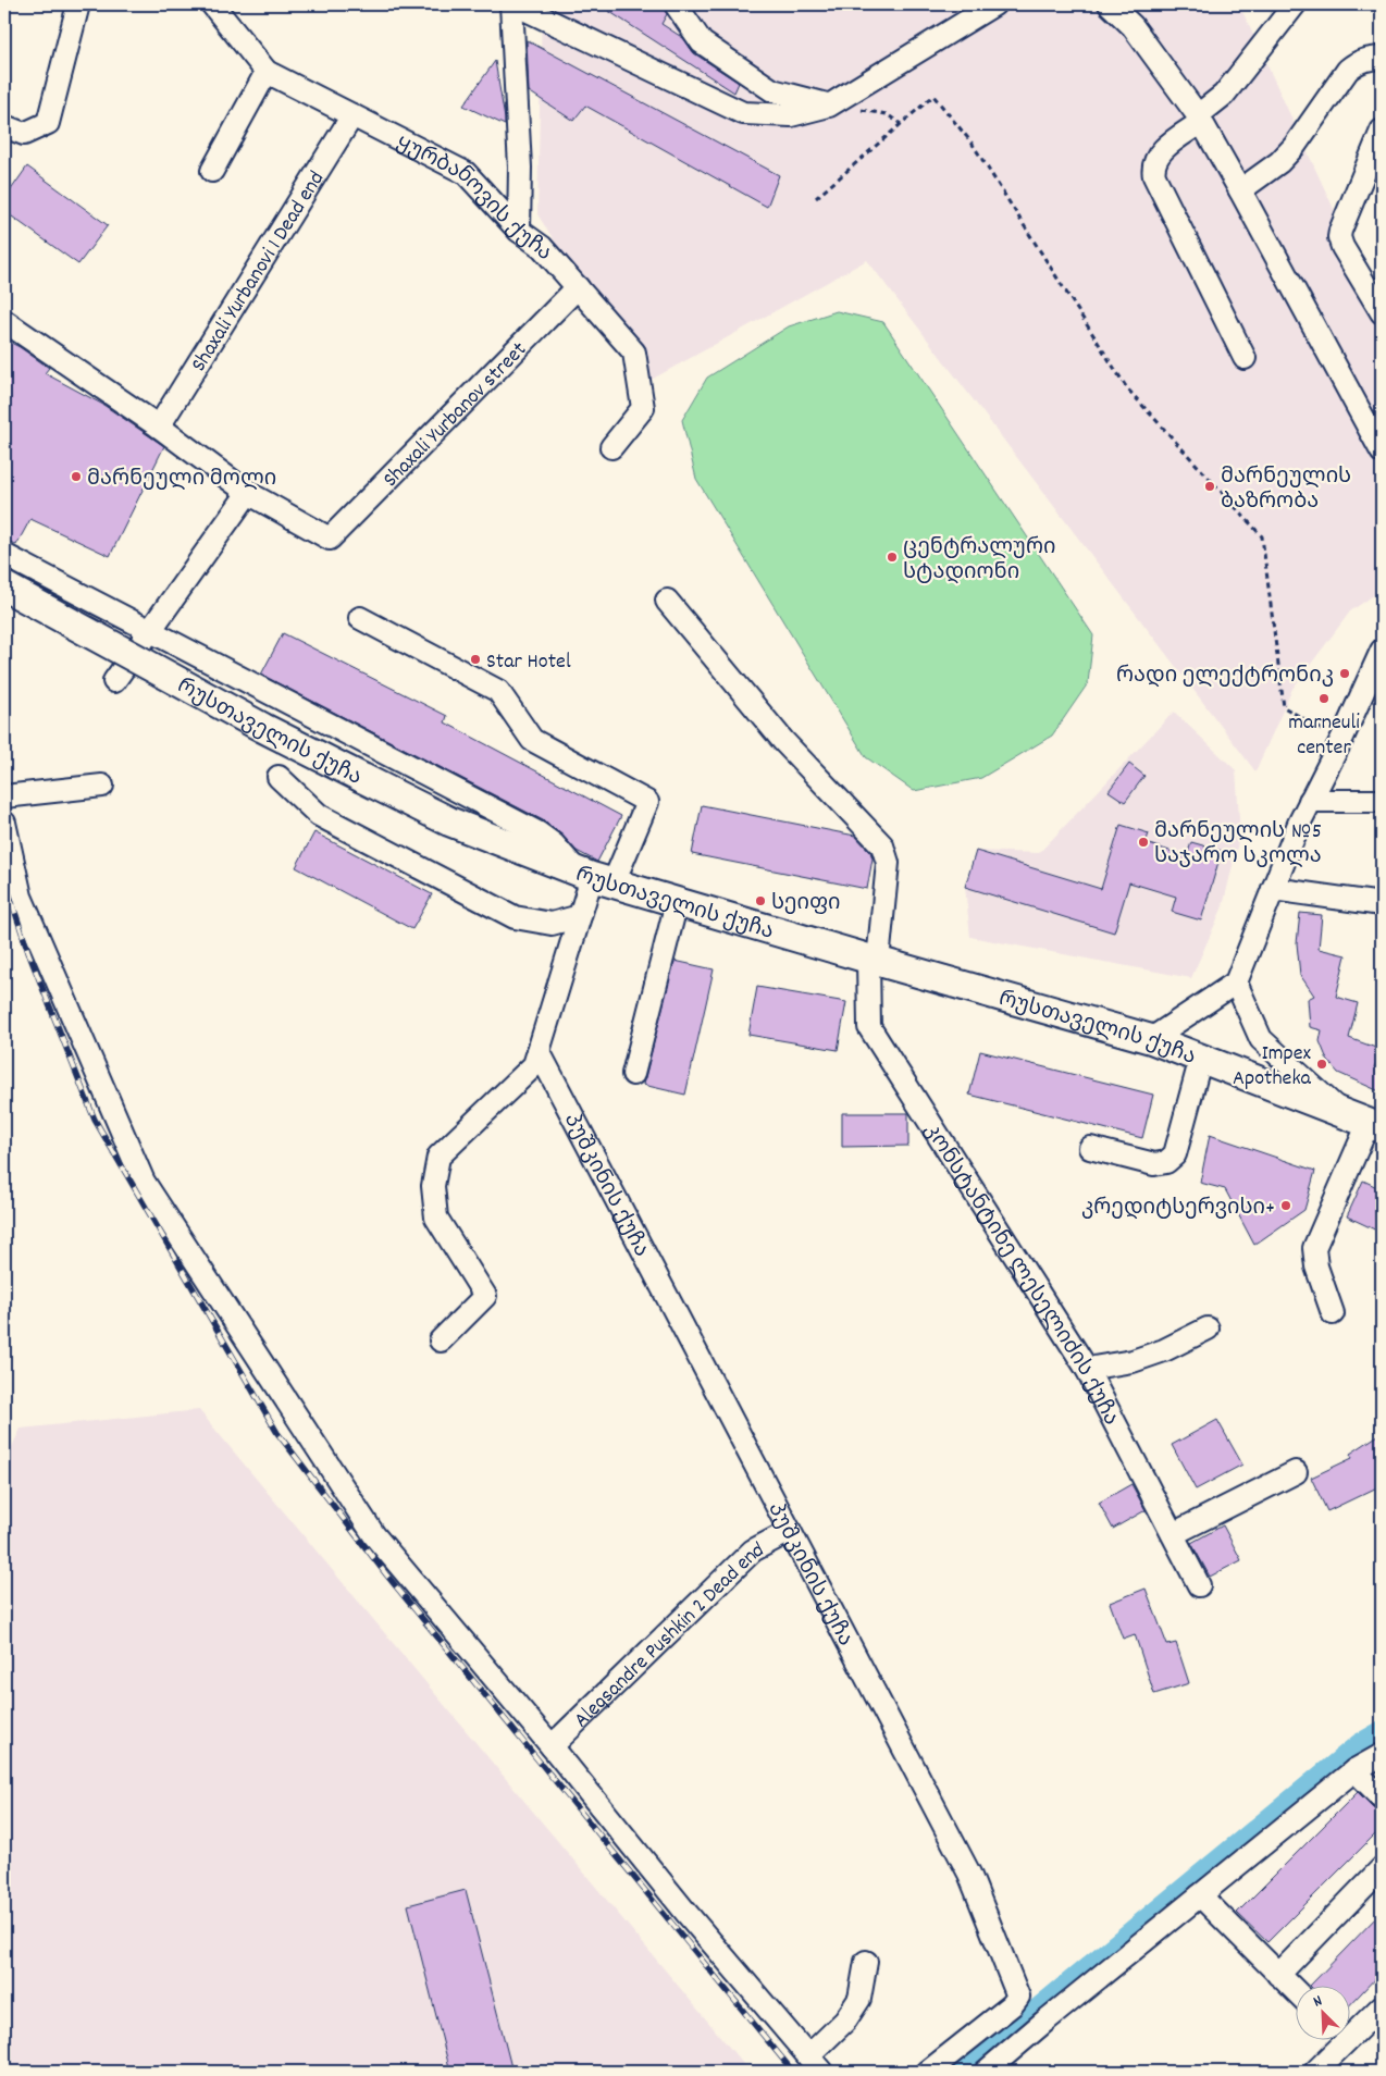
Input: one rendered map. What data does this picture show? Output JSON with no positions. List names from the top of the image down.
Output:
{
  "streets": {
    "main road": ["რუსთაველის ქუჩა"],
    "street": [
      "ყურბანოვის ქუჩა",
      "Shaxali Yurbanovi 1 Dead end",
      "Shaxali Yurbanov street",
      "პუშკინის ქუჩა",
      "კონსტანტინე ლესელიძის ქუჩა",
      "Aleqsandre Pushkin 2 Dead end"
    ]
  },
  "crossings": [
    ["ყურბანოვის ქუჩა", "Shaxali Yurbanovi 1 Dead end"],
    ["ყურბანოვის ქუჩა", "Shaxali Yurbanov street"],
    ["რუსთაველის ქუჩა", "კონსტანტინე ლესელიძის ქუჩა"],
    ["პუშკინის ქუჩა", "Aleqsandre Pushkin 2 Dead end"]
  ],
  "places": [
    "მარნეული მოლი",
    "მარნეულის ბაზრობა",
    "ცენტრალური სტადიონი",
    "Star Hotel",
    "რადი ელექტრონიკ",
    "marneuli center",
    "მარნეულის №5 საჯარო სკოლა",
    "სეიფი",
    "Impex Apotheka",
    "კრედიტსერვისი+"
  ],
  "north": "top left"
}
